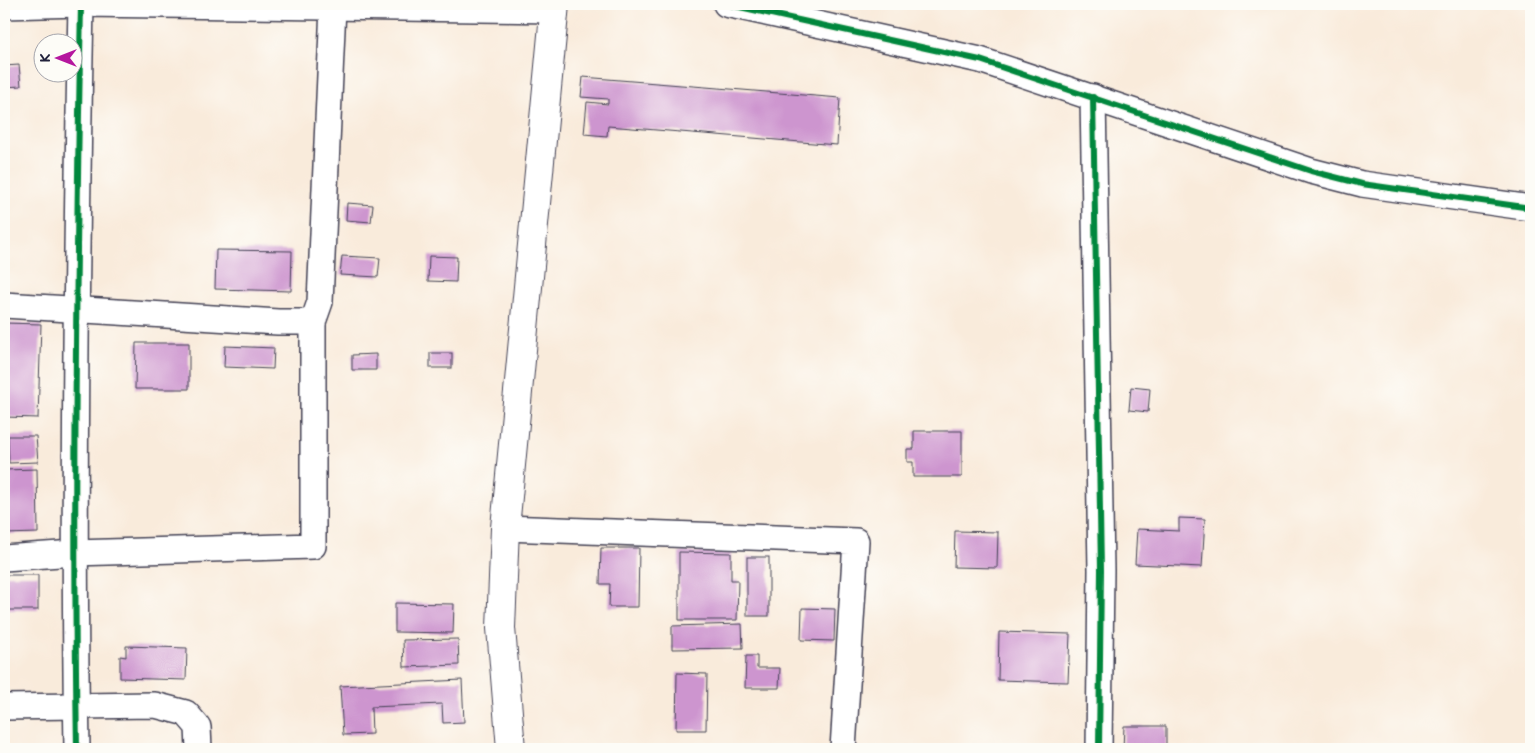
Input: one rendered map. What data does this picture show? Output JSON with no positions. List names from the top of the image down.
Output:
{
  "north": "left"
}
